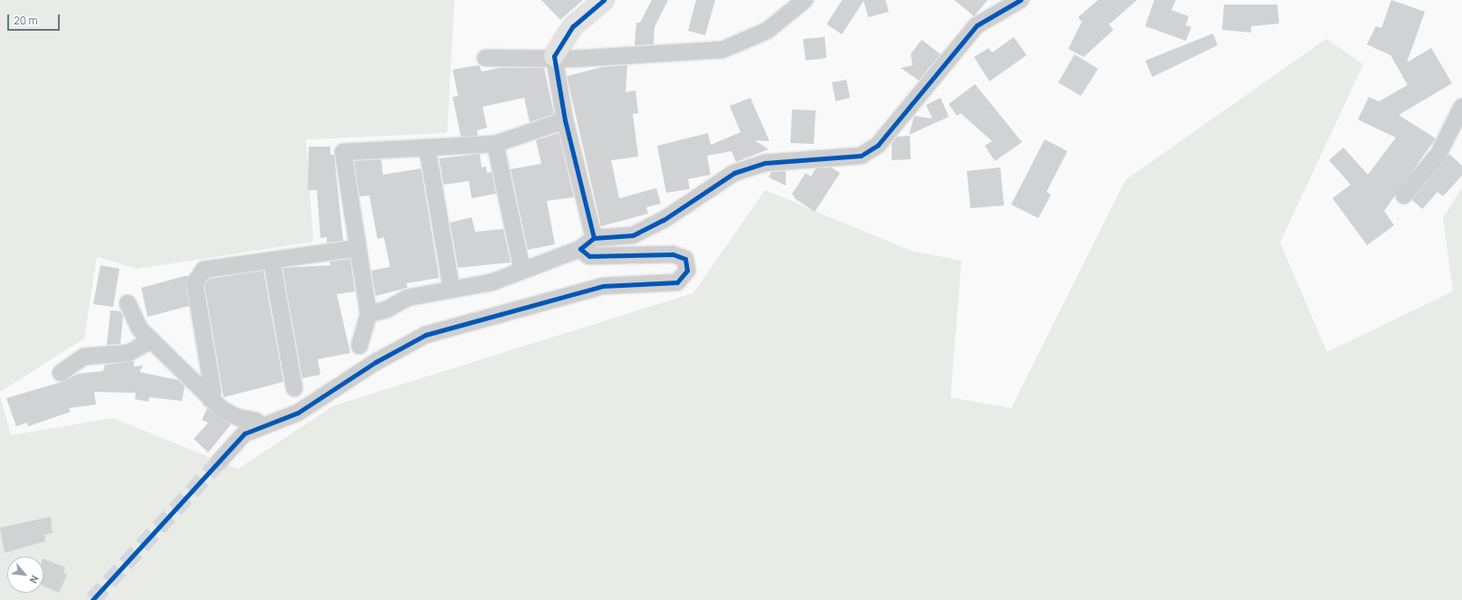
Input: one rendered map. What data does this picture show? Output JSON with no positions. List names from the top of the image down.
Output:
{
  "scale_bar": "20 m",
  "north": "bottom right"
}
